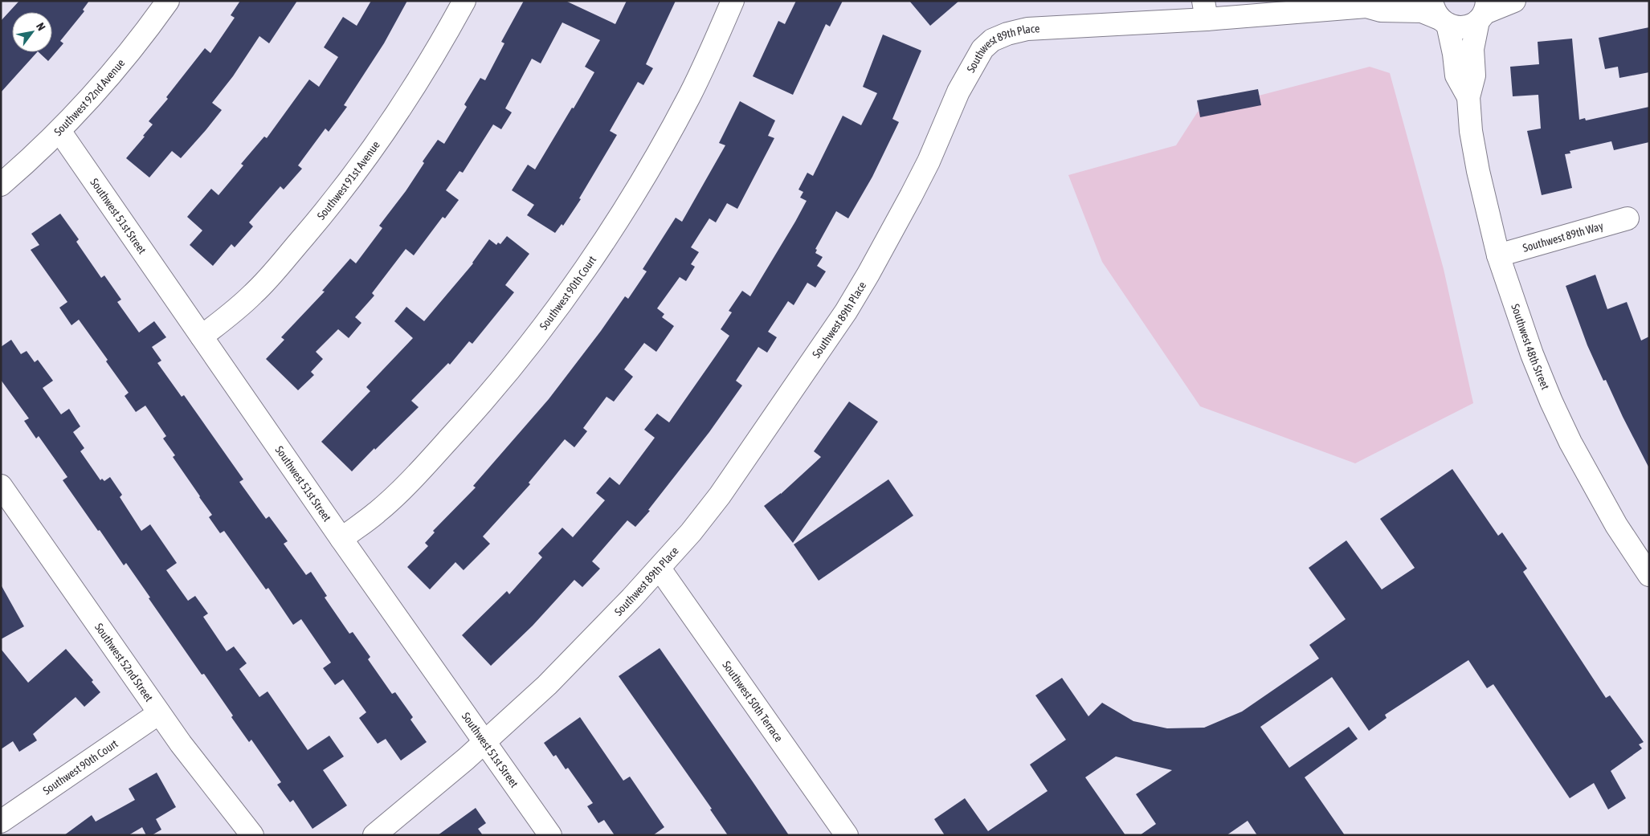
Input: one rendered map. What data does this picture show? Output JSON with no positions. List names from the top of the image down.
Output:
{
  "streets": {
    "street": [
      "Southwest 89th Place",
      "Southwest 92nd Avenue",
      "Southwest 91st Avenue",
      "Southwest 51st Street",
      "Southwest 89th Way",
      "Southwest 90th Court",
      "Southwest 48th Street",
      "Southwest 52nd Street",
      "Southwest 50th Terrace"
    ]
  },
  "crossings": [
    ["Southwest 89th Place", "Southwest 51st Street"],
    ["Southwest 89th Place", "Southwest 48th Street"],
    ["Southwest 89th Place", "Southwest 50th Terrace"],
    ["Southwest 92nd Avenue", "Southwest 51st Street"],
    ["Southwest 91st Avenue", "Southwest 51st Street"],
    ["Southwest 51st Street", "Southwest 90th Court"],
    ["Southwest 89th Way", "Southwest 48th Street"],
    ["Southwest 90th Court", "Southwest 52nd Street"]
  ],
  "north": "top right"
}
